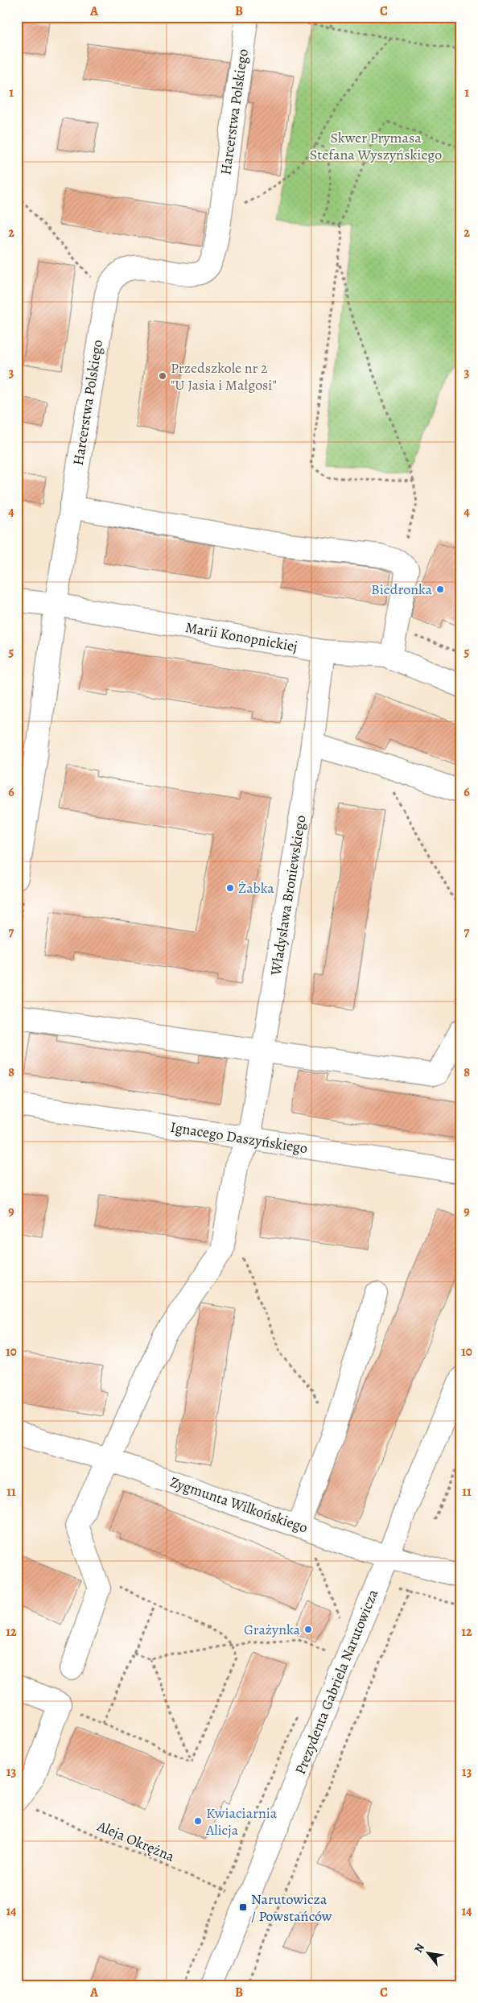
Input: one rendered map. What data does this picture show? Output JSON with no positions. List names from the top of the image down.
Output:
{
  "streets": {
    "street": [
      "Harcerstwa Polskiego",
      "Marii Konopnickiej",
      "Władysława Broniewskiego",
      "Ignacego Daszyńskiego",
      "Zygmunta Wilkońskiego",
      "Prezydenta Gabriela Narutowicza"
    ],
    "path": ["Aleja Okrężna"]
  },
  "crossings": [
    ["Harcerstwa Polskiego", "Marii Konopnickiej"],
    ["Marii Konopnickiej", "Władysława Broniewskiego"],
    ["Władysława Broniewskiego", "Ignacego Daszyńskiego"],
    ["Władysława Broniewskiego", "Zygmunta Wilkońskiego"],
    ["Zygmunta Wilkońskiego", "Prezydenta Gabriela Narutowicza"],
    ["Prezydenta Gabriela Narutowicza", "Aleja Okrężna"]
  ],
  "parks": ["Skwer Prymasa Stefana Wyszyńskiego"],
  "places": {
    "other": [
      "Przedszkole nr 2 \"U Jasia i Małgosi\"",
      "Biedronka",
      "Żabka",
      "Grażynka",
      "Kwiaciarnia Alicja"
    ],
    "transit": ["Narutowicza / Powstańców"]
  },
  "north": "top left",
  "grid": {
    "columns": ["A", "B", "C"],
    "rows": [
      "1",
      "2",
      "3",
      "4",
      "5",
      "6",
      "7",
      "8",
      "9",
      "10",
      "11",
      "12",
      "13",
      "14"
    ]
  }
}
